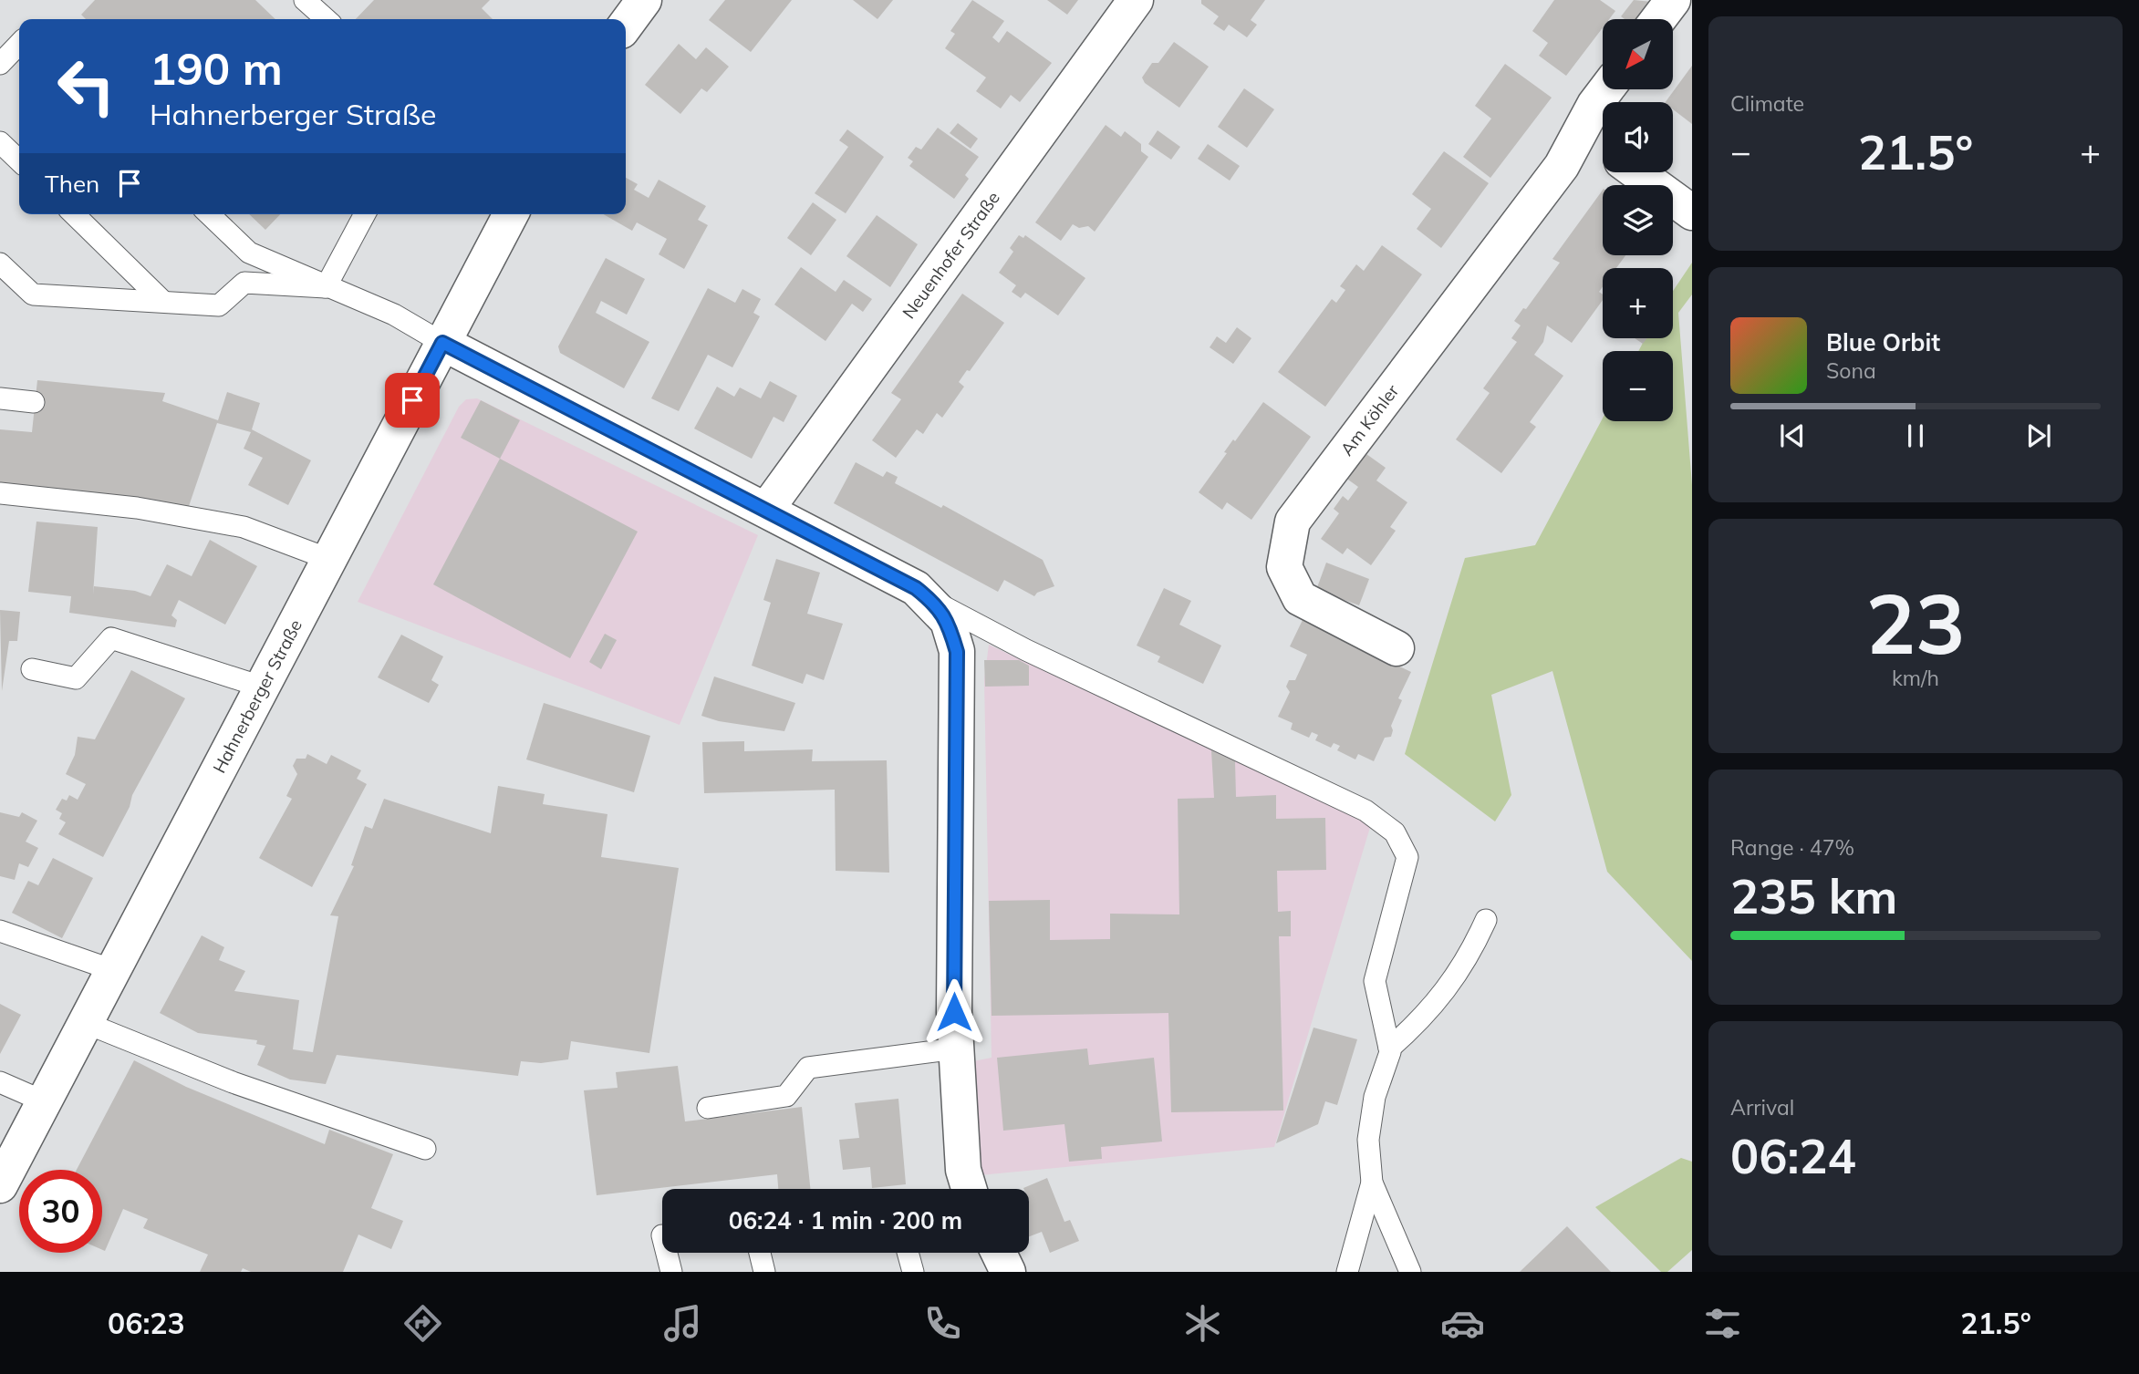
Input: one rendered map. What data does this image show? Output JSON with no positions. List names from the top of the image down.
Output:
{
  "streets": {
    "street": ["Neuenhofer Straße", "Am Köhler", "Hahnerberger Straße"]
  },
  "north": "bottom left",
  "page": {
    "tile": [
      "Climate",
      ["23", "km/h"],
      ["Range · 47%", "235 km"],
      ["Arrival", "06:24"]
    ],
    "map_buttons": ["+", "−"],
    "turn": ["190 m", "Hahnerberger Straße"],
    "heat": ["−", "21.5°", "+"],
    "then": "Then",
    "song": ["Blue Orbit", "Sona"],
    "limit": "30",
    "trip": "06:24 · 1 min · 200 m",
    "tabs": ["06:23", "21.5°"]
  }
}
